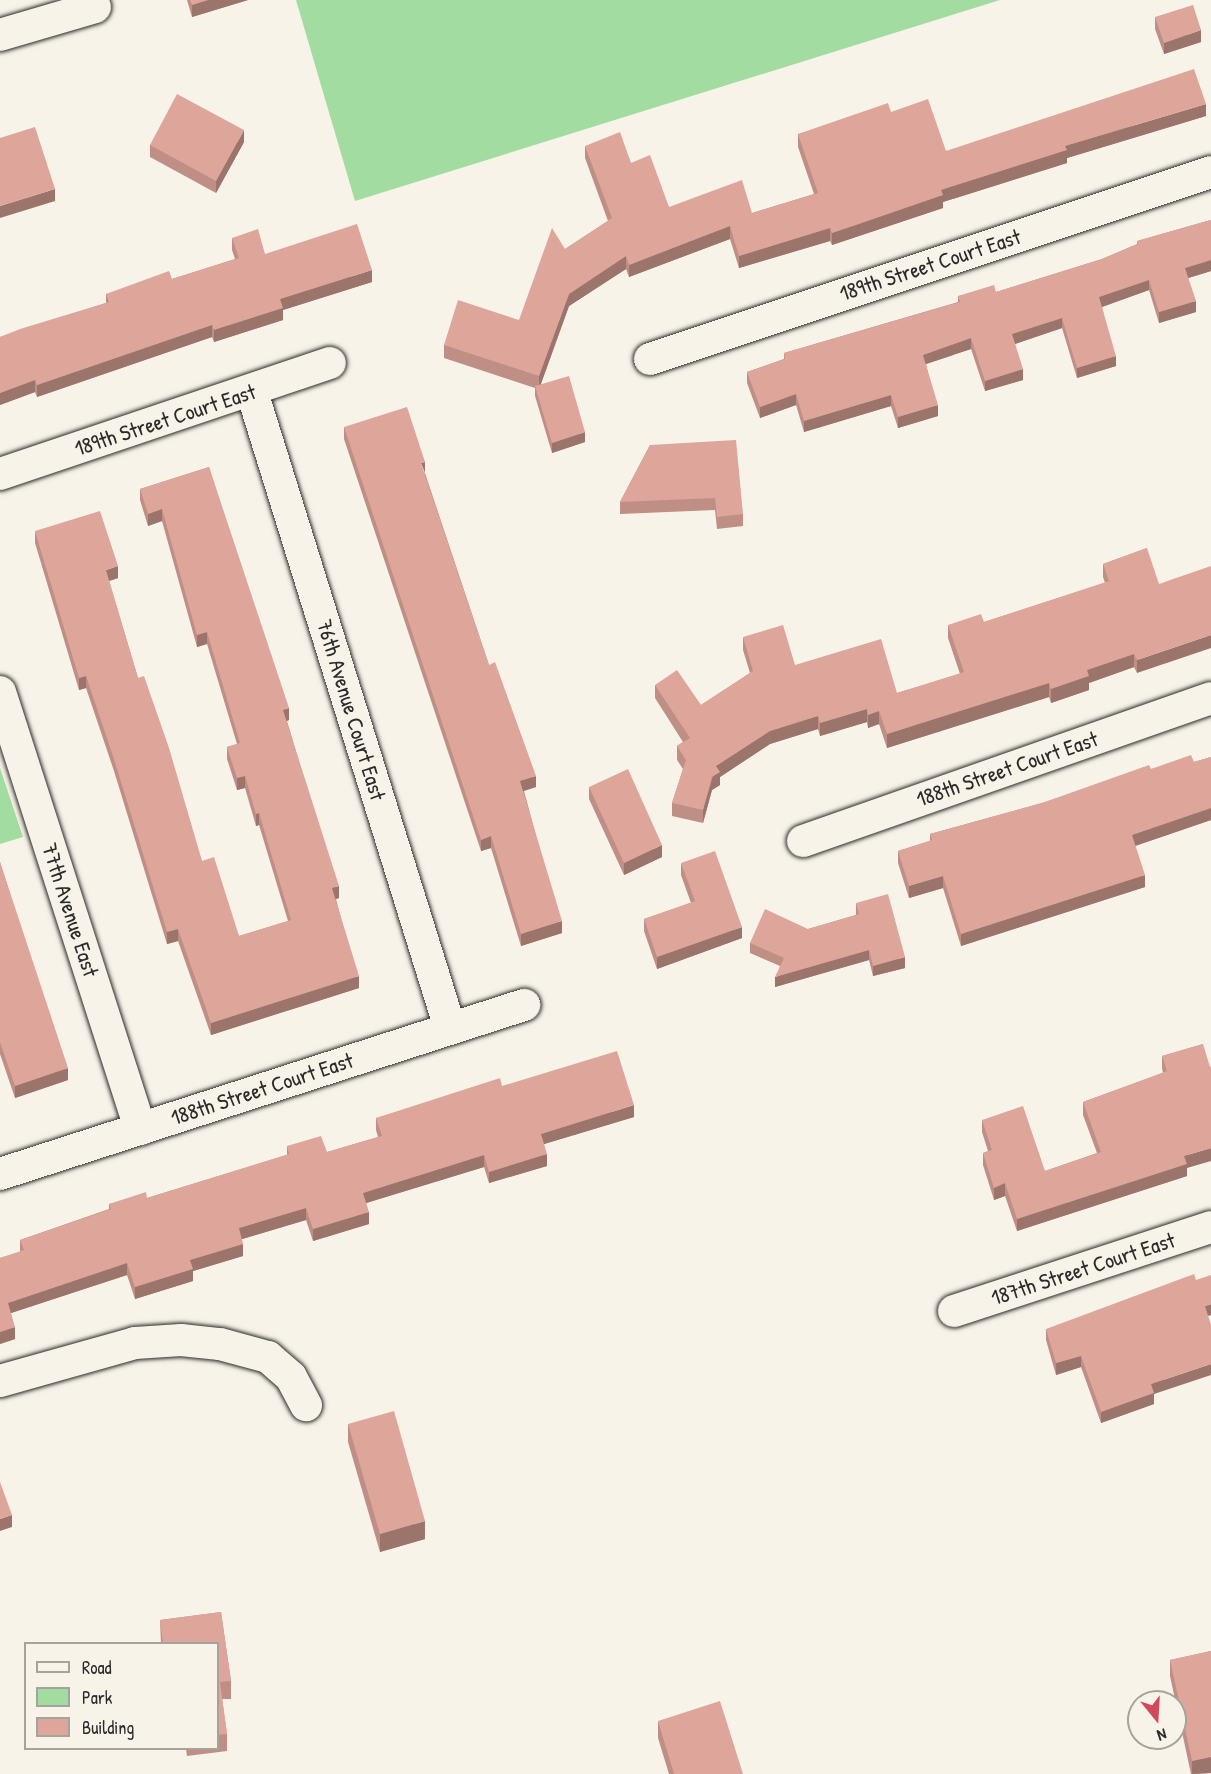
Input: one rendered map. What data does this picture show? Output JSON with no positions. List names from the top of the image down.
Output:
{
  "streets": {
    "street": [
      "189th Street Court East",
      "76th Avenue Court East",
      "188th Street Court East",
      "77th Avenue East",
      "187th Street Court East"
    ]
  },
  "crossings": [
    ["189th Street Court East", "76th Avenue Court East"],
    ["76th Avenue Court East", "188th Street Court East"],
    ["188th Street Court East", "77th Avenue East"]
  ],
  "legend": ["Road", "Park", "Building"],
  "north": "bottom"
}
